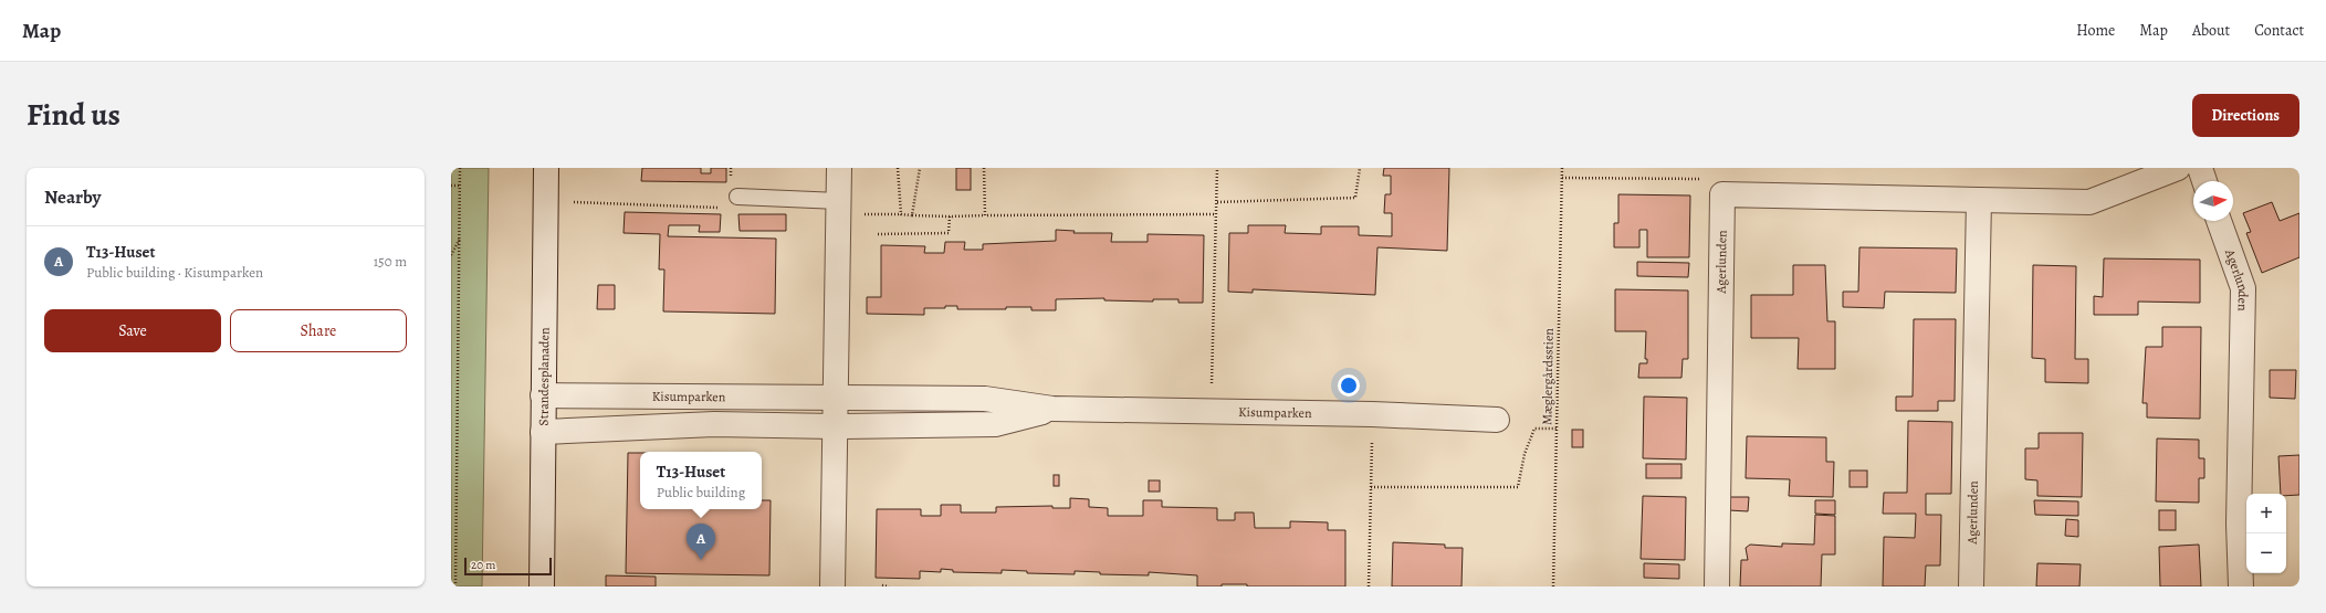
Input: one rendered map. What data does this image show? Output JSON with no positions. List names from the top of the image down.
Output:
{
  "streets": {
    "street": ["Agerlunden", "Strandesplanaden", "Kisumparken"],
    "path": ["Mæglergårdsstien"]
  },
  "crossings": [
    ["Strandesplanaden", "Kisumparken"]
  ],
  "scale_bar": "20 m",
  "north": "right",
  "page": {
    "header": "Map",
    "nav": [
      "Home",
      "Map",
      "About",
      "Contact"
    ],
    "title": "Find us",
    "buttons": [
      "Directions",
      ["Save", "Share"]
    ],
    "heading": "Nearby",
    "list": [
      {
        "mark": "A",
        "name": "T13-Huset",
        "note": "Public building · Kisumparken",
        "value": "150 m"
      }
    ],
    "popup": ["T13-Huset", "Public building"],
    "map_buttons": ["+", "−"],
    "pins": "A",
    "scale": "20 m"
  }
}
